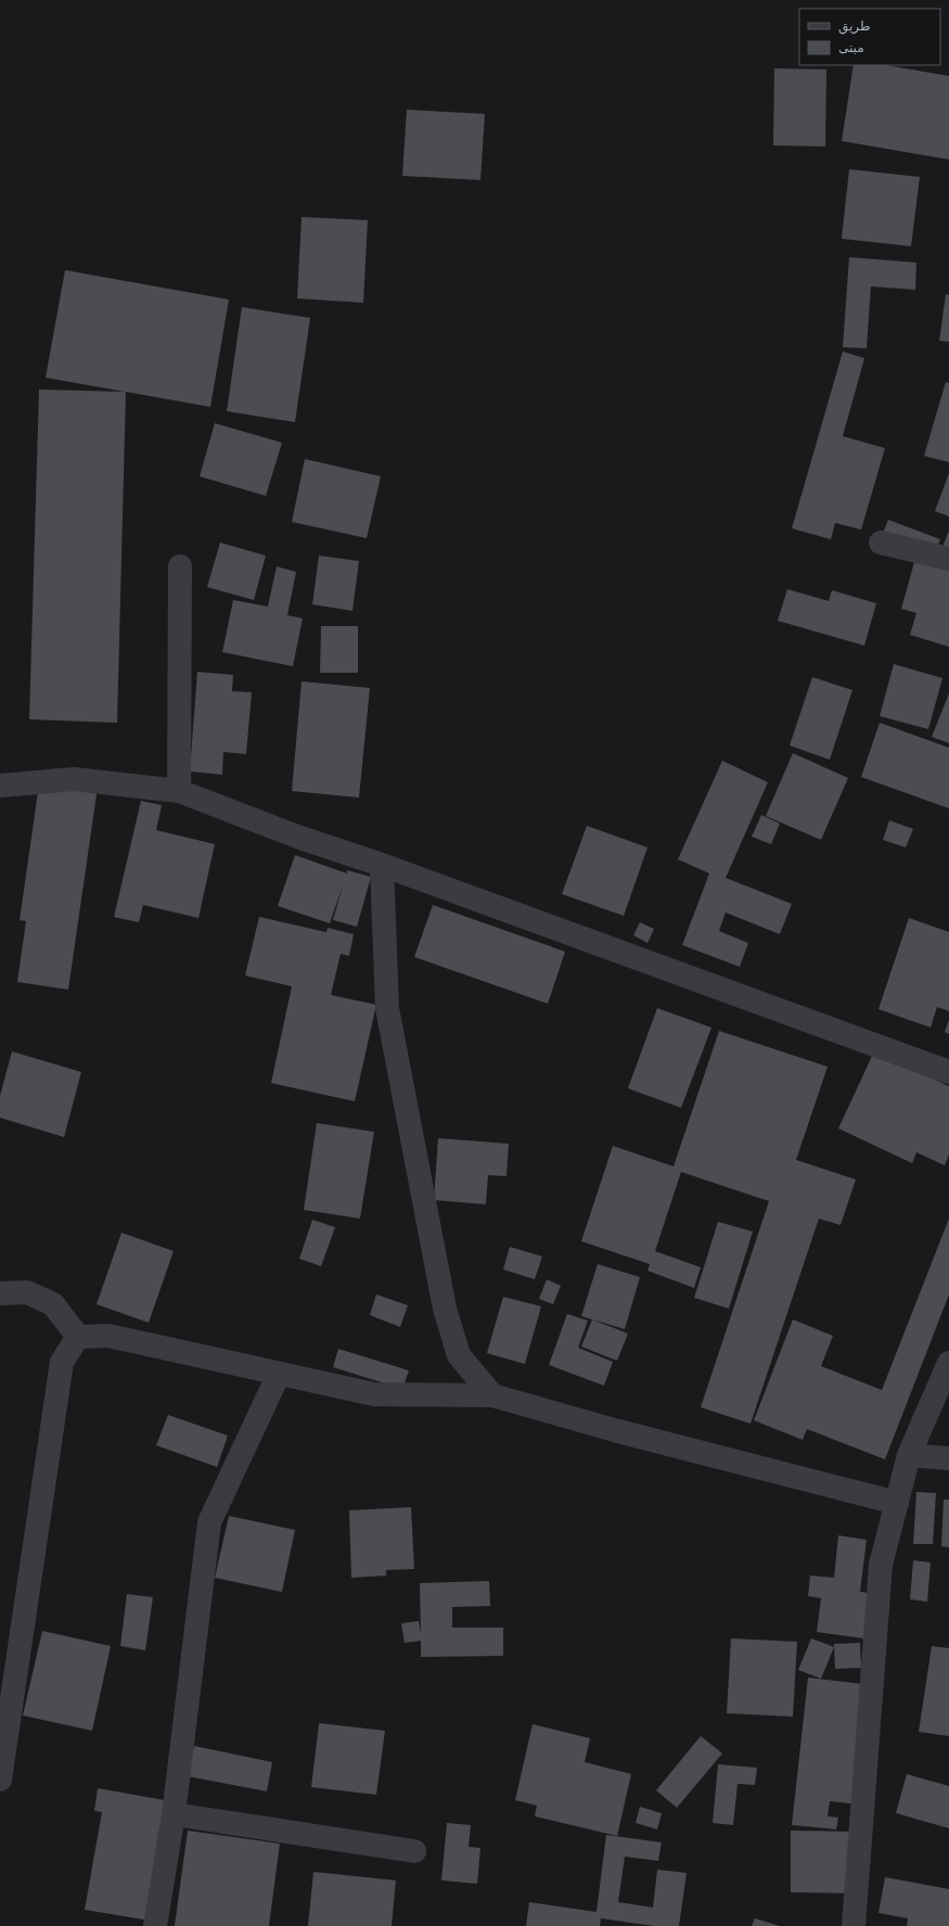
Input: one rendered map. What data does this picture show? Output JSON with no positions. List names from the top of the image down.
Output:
{
  "legend": ["طريق", "مبنى"]
}
